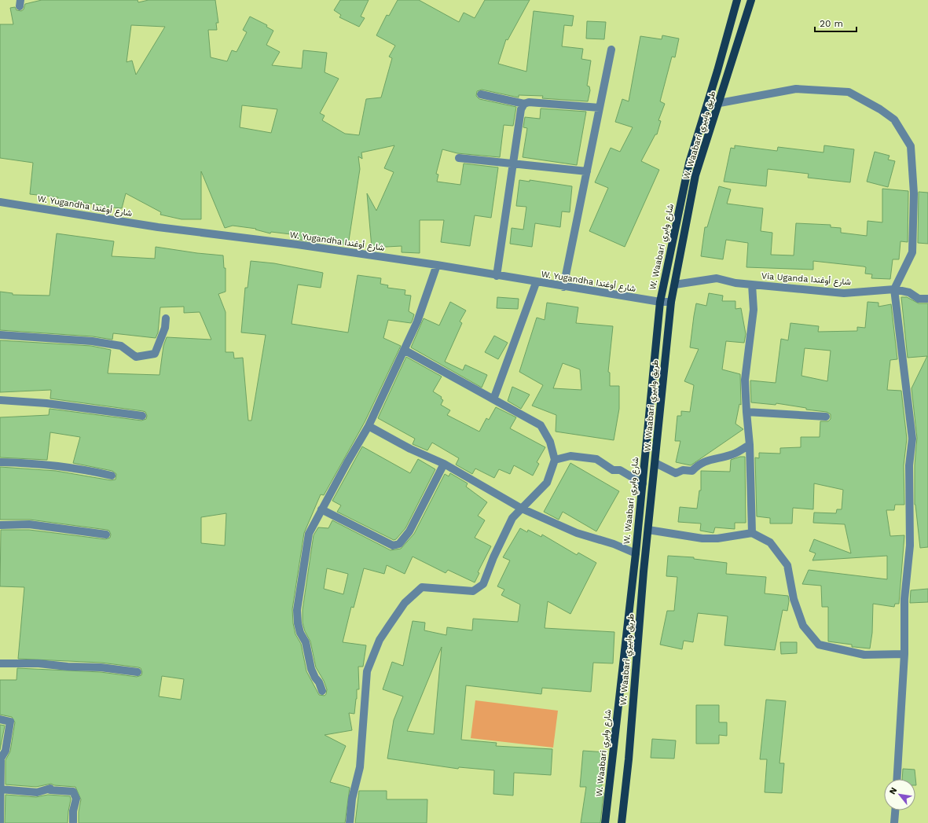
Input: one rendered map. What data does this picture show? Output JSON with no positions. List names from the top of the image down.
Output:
{
  "streets": {
    "main road": ["W. Waabari طريق وابيري", "W. Waabari شارع وابري"],
    "street": ["W. Yugandha شارع أوغندا", "Via Uganda شارع أوغندا"]
  },
  "crossings": [
    ["W. Waabari طريق وابيري", "W. Yugandha شارع أوغندا"],
    ["W. Waabari طريق وابيري", "Via Uganda شارع أوغندا"],
    ["W. Yugandha شارع أوغندا", "W. Waabari شارع وابري"]
  ],
  "scale_bar": "20 m",
  "north": "top left"
}
